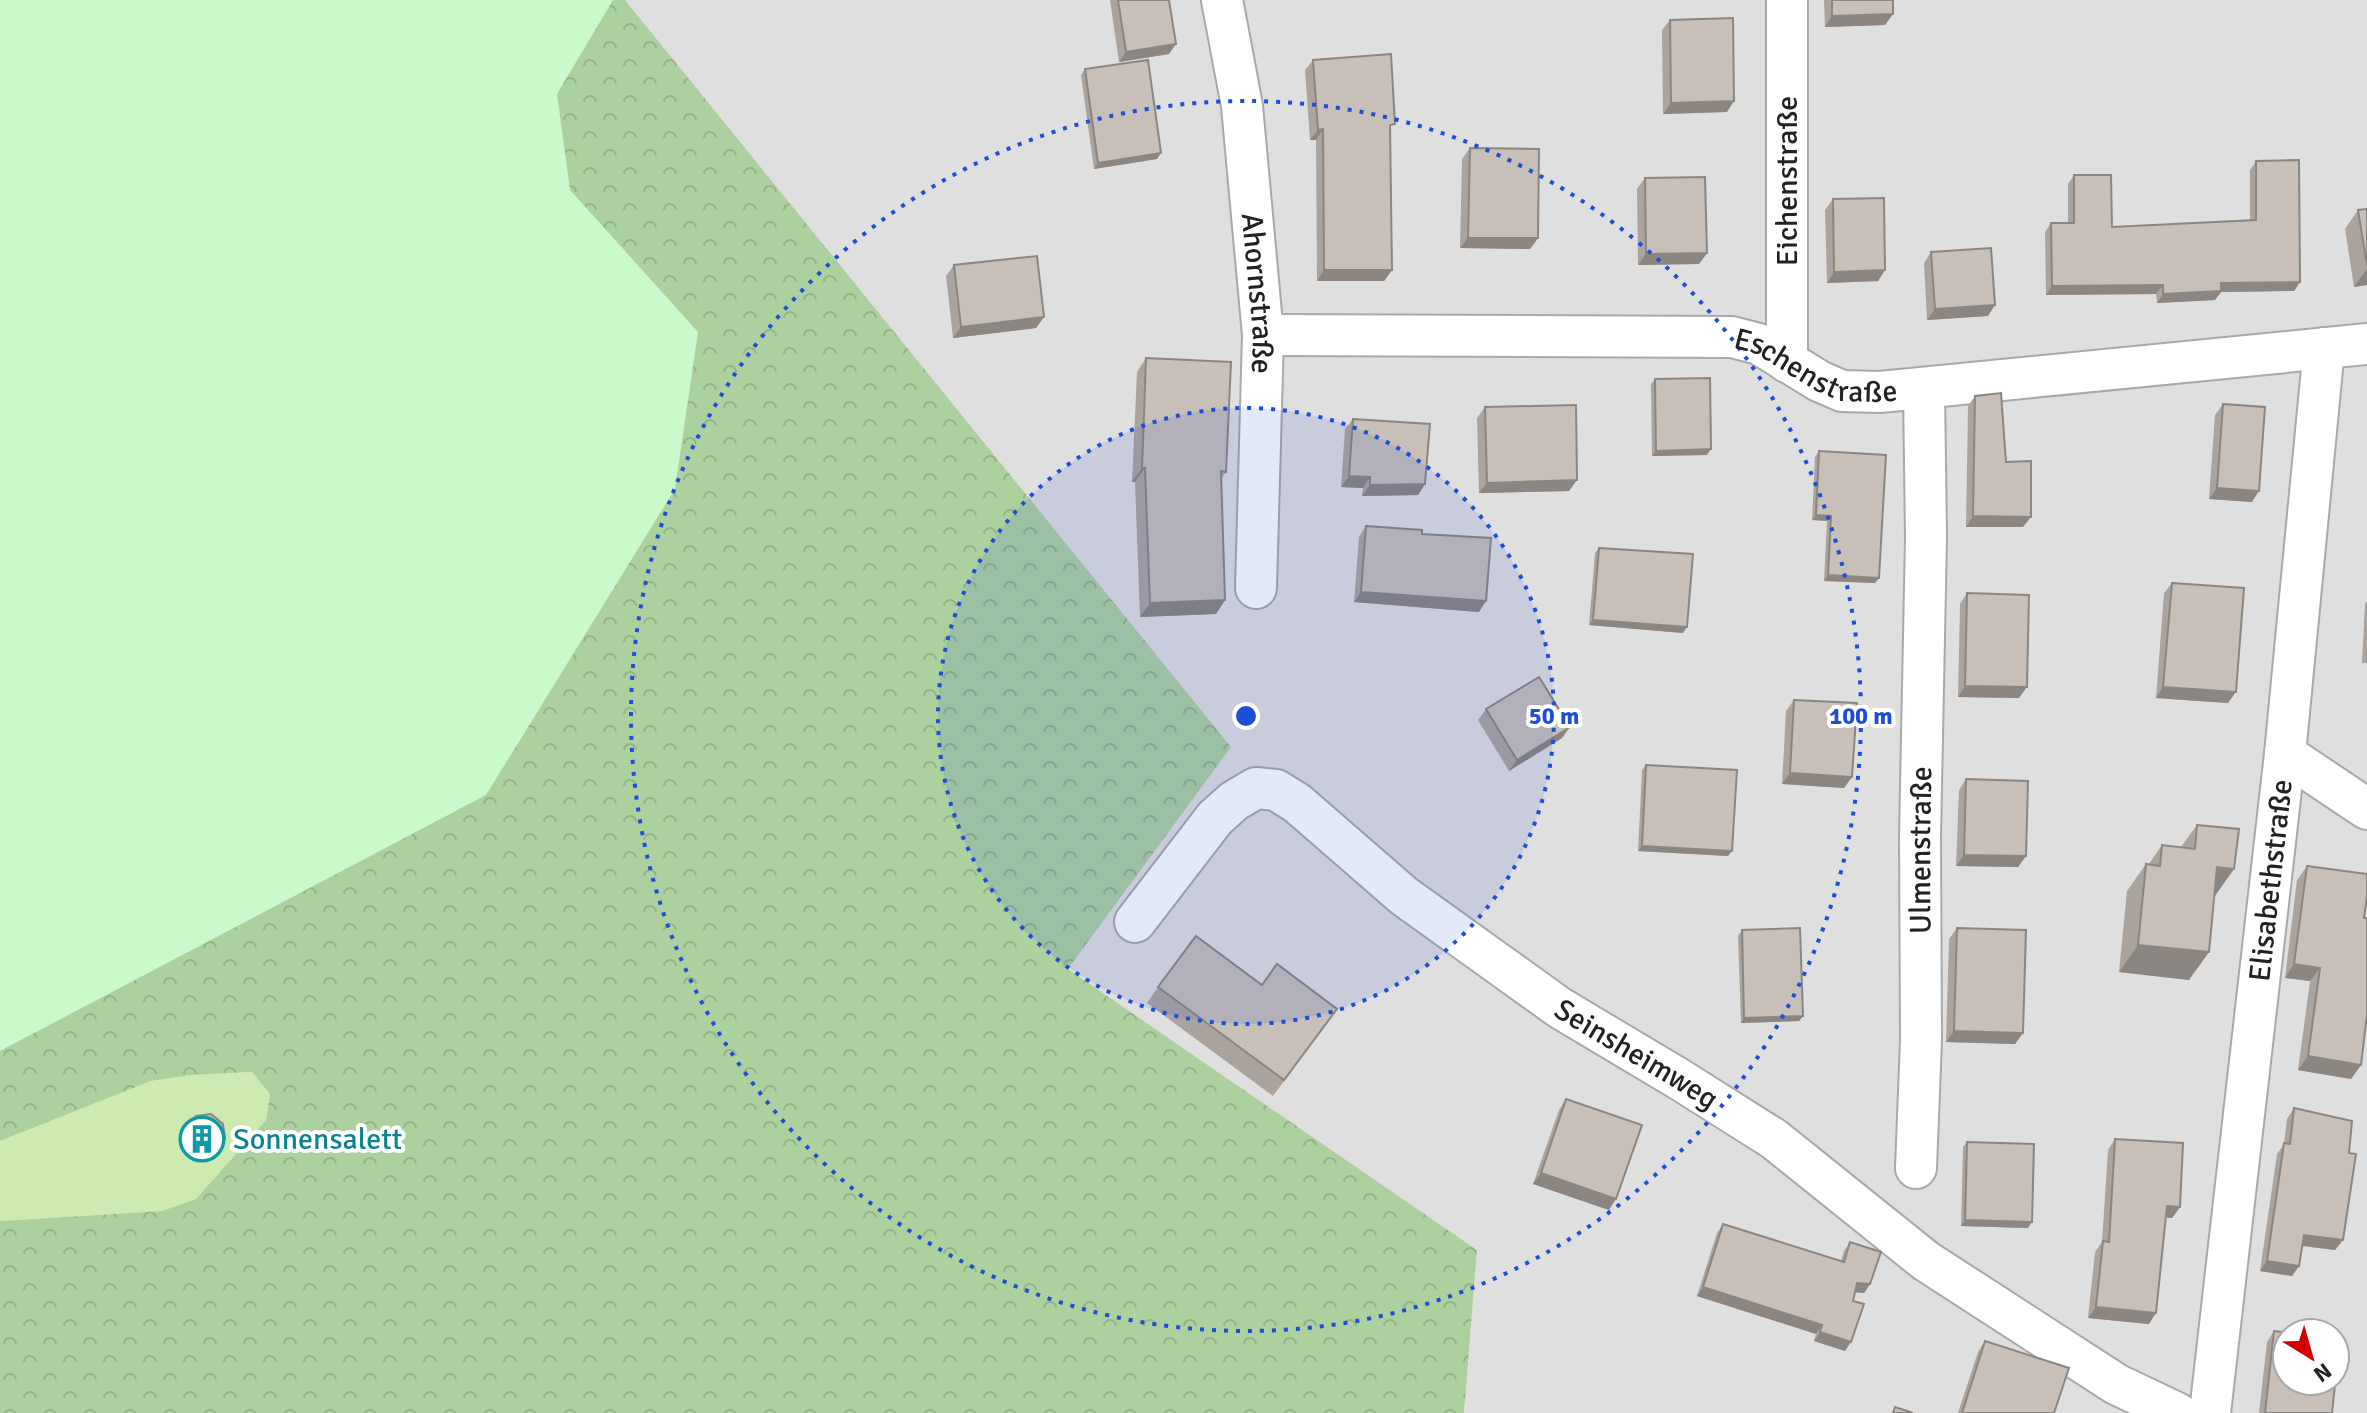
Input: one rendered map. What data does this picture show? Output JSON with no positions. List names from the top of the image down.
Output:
{
  "streets": {
    "street": [
      "Eichenstraße",
      "Ahornstraße",
      "Eschenstraße",
      "Ulmenstraße",
      "Elisabethstraße",
      "Seinsheimweg"
    ]
  },
  "crossings": [
    ["Eichenstraße", "Eschenstraße"],
    ["Ahornstraße", "Eschenstraße"],
    ["Eschenstraße", "Ulmenstraße"],
    ["Eschenstraße", "Elisabethstraße"]
  ],
  "places": {
    "building": ["Sonnensalett"]
  },
  "north": "bottom right",
  "rings": ["50 m", "100 m"]
}
